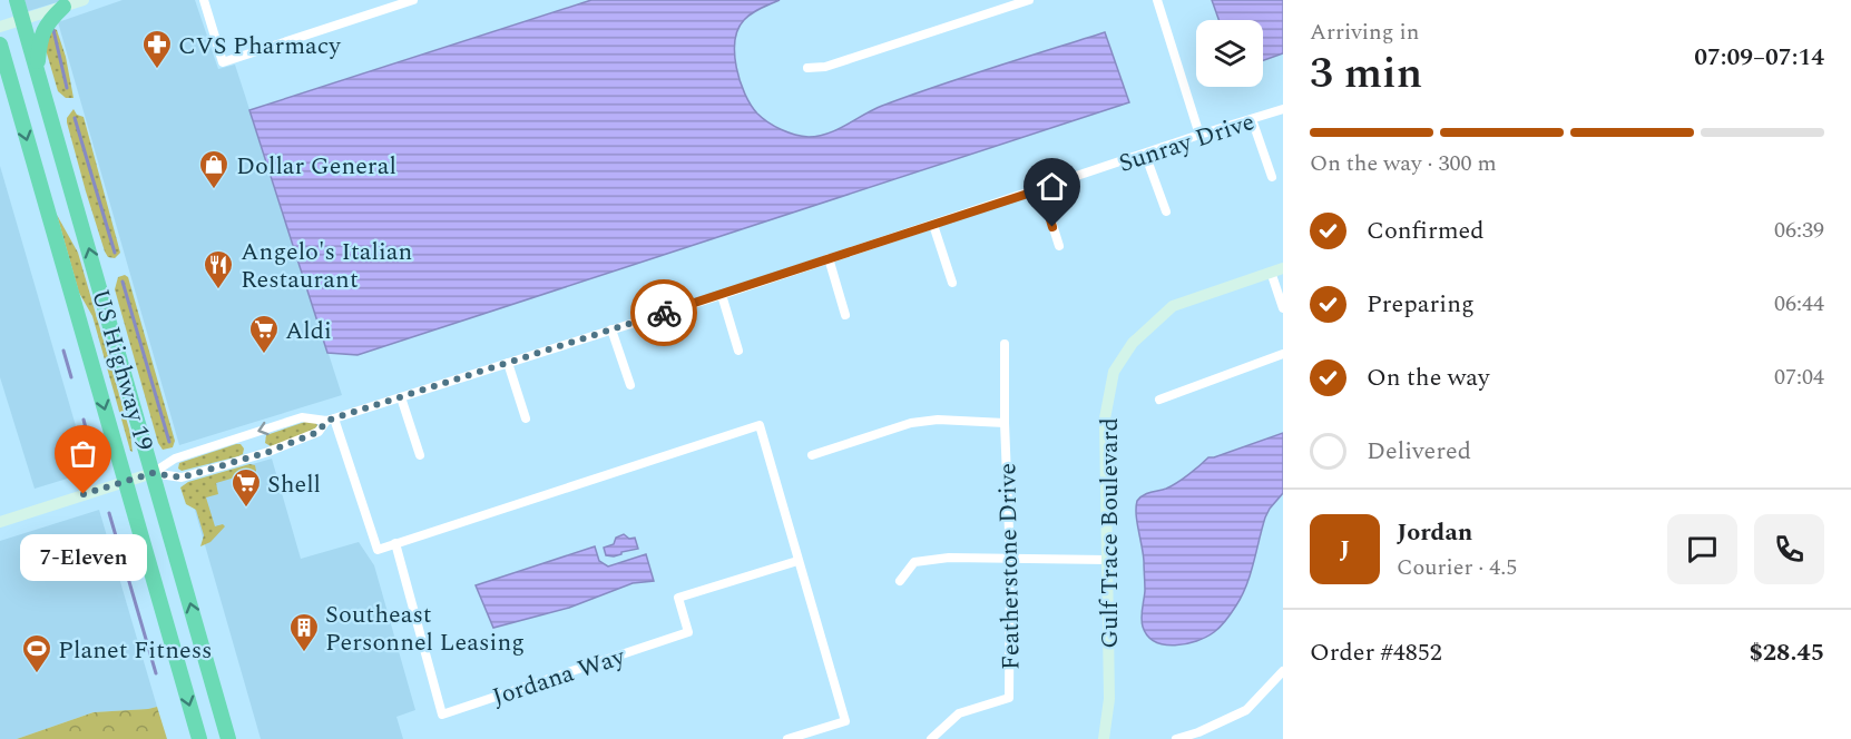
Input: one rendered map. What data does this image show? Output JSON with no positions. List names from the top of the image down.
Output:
{
  "streets": {
    "highway": ["US Highway 19"],
    "street": [
      "Sunray Drive",
      "Gulf Trace Boulevard",
      "Featherstone Drive",
      "Jordana Way"
    ]
  },
  "crossings": [
    ["Sunray Drive", "US Highway 19"]
  ],
  "places": {
    "pharmacy": ["CVS Pharmacy"],
    "shop": ["Dollar General"],
    "restaurant": ["Angelo's Italian Restaurant"],
    "supermarket": ["Aldi", "Shell"],
    "other": ["7-Eleven"],
    "building": ["Southeast Personnel Leasing"],
    "sports": ["Planet Fitness"]
  },
  "page": {
    "heading": ["3 min", "Arriving in", "07:09–07:14"],
    "panel": [
      "Jordan",
      "Courier · 4.5",
      "Order #4852",
      "$28.45"
    ],
    "bar": "On the way · 300 m",
    "list": [
      ["Confirmed", "06:39"],
      ["Preparing", "06:44"],
      ["On the way", "07:04"],
      "Delivered"
    ],
    "round": "J",
    "bubble": "7-Eleven"
  }
}
